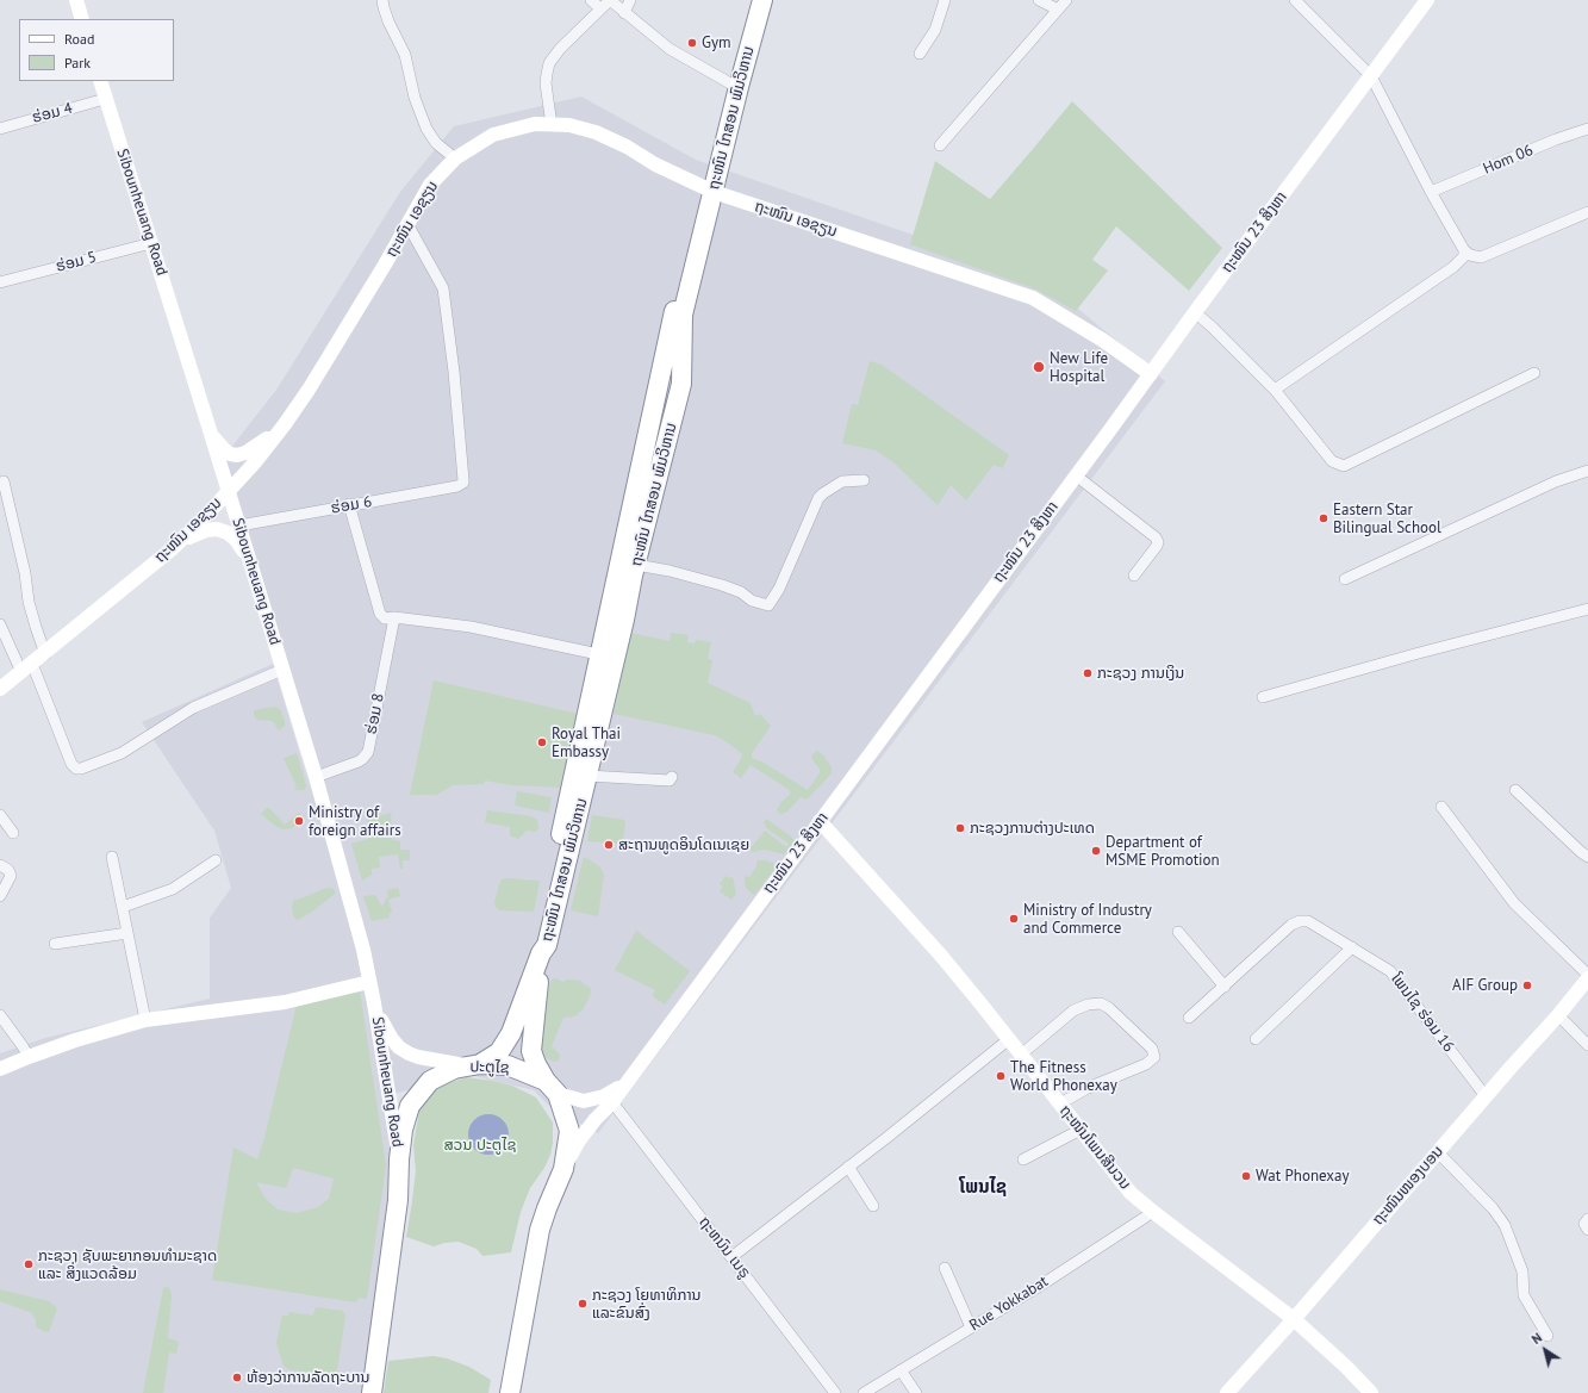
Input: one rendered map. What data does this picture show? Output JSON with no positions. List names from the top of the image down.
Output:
{
  "streets": {
    "highway": ["ຖະໜົນ ໄກສອນ ພົມວິຫານ", "ປະຕູໄຊ"],
    "main road": [
      "Sibounheuang Road",
      "ຖະໜົນ ເອຊຽນ",
      "ຖະໜົນ 23 ສິງຫາ",
      "ຖະໜົນໂພນສີນວນ",
      "ຖະໜົນໜອງບອນ"
    ],
    "street": [
      "ຮ່ອມ 4",
      "Hom 06",
      "ຮ່ອມ 5",
      "ຮ່ອມ 6",
      "ຮ່ອມ 8",
      "ໂພນໄຊ ຮ່ອມ 16",
      "ຖະຫນົນ ເນຣູ",
      "Rue Yokkabat"
    ]
  },
  "crossings": [
    ["ຮ່ອມ 4", "Sibounheuang Road"],
    ["ຖະໜົນ ໄກສອນ ພົມວິຫານ", "ຖະໜົນ ເອຊຽນ"],
    ["Sibounheuang Road", "ຖະໜົນ ເອຊຽນ"],
    ["Sibounheuang Road", "ຮ່ອມ 5"],
    ["Sibounheuang Road", "ຮ່ອມ 6"],
    ["Sibounheuang Road", "ຮ່ອມ 8"],
    ["Sibounheuang Road", "ປະຕູໄຊ"],
    ["ຖະໜົນ ເອຊຽນ", "ຖະໜົນ 23 ສິງຫາ"],
    ["ຖະໜົນ ເອຊຽນ", "ຮ່ອມ 6"],
    ["ຖະໜົນ 23 ສິງຫາ", "ປະຕູໄຊ"],
    ["ຖະໜົນ 23 ສິງຫາ", "ຖະໜົນໂພນສີນວນ"],
    ["ຖະໜົນ 23 ສິງຫາ", "ຖະຫນົນ ເນຣູ"],
    ["ໂພນໄຊ ຮ່ອມ 16", "ຖະໜົນໜອງບອນ"],
    ["ຖະໜົນໂພນສີນວນ", "ຖະໜົນໜອງບອນ"],
    ["ຖະໜົນໂພນສີນວນ", "Rue Yokkabat"]
  ],
  "districts": ["ໂພນໄຊ"],
  "parks": ["ສວນ ປະຕູໄຊ"],
  "places": [
    "Gym",
    "New Life Hospital",
    "Eastern Star Bilingual School",
    "ກະຊວງ ການເງິນ",
    "Royal Thai Embassy",
    "Ministry of foreign affairs",
    "ກະຊວງການຕ່າງປະເທດ",
    "ສະຖານທູດອິນໂດເນເຊຍ",
    "Department of MSME Promotion",
    "Ministry of Industry and Commerce",
    "AIF Group",
    "The Fitness World Phonexay",
    "Wat Phonexay",
    "ກະຊວງ ຊັບພະຍາກອນທຳມະຊາດ ແລະ ສິ່ງແວດລ້ອມ",
    "ກະຊວງ ໂຍທາທິການ ແລະຂົນສົ່ງ",
    "ຫ້ອງວ່າການລັດຖະບານ"
  ],
  "legend": ["Road", "Park"],
  "north": "top left"
}
